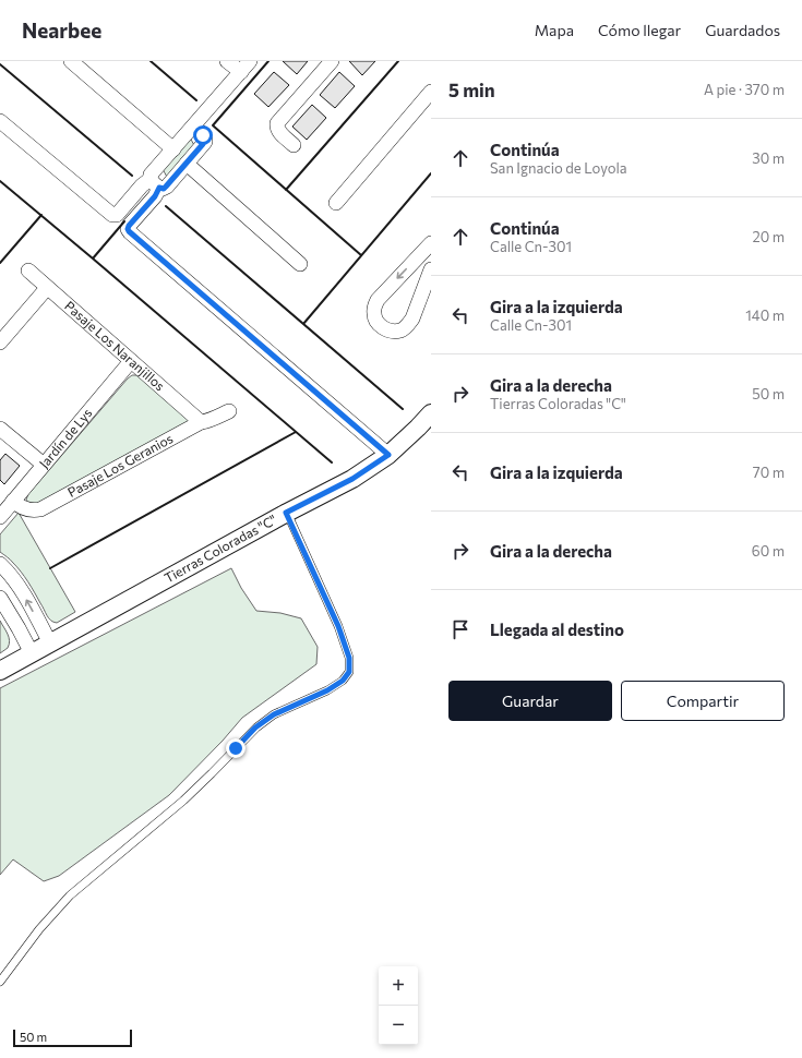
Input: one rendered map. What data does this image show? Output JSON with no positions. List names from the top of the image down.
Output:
{
  "streets": {
    "street": [
      "Pasaje Los Naranjillos",
      "Jardín de Lys",
      "Pasaje Los Geranios",
      "Tierras Coloradas \"C\""
    ]
  },
  "crossings": [
    ["Pasaje Los Naranjillos", "Jardín de Lys"],
    ["Pasaje Los Naranjillos", "Pasaje Los Geranios"],
    ["Jardín de Lys", "Pasaje Los Geranios"]
  ],
  "scale_bar": "50 m",
  "page": {
    "header": "Nearbee",
    "nav": ["Mapa", "Cómo llegar", "Guardados"],
    "heading": ["5 min", "A pie · 370 m"],
    "list": [
      ["Continúa", "San Ignacio de Loyola", "30 m"],
      ["Continúa", "Calle Cn-301", "20 m"],
      ["Gira a la izquierda", "Calle Cn-301", "140 m"],
      ["Gira a la derecha", "Tierras Coloradas \"C\"", "50 m"],
      ["Gira a la izquierda", "70 m"],
      ["Gira a la derecha", "60 m"],
      "Llegada al destino"
    ],
    "buttons": ["Guardar", "Compartir"],
    "map_buttons": ["+", "−"],
    "scale": "50 m"
  }
}
